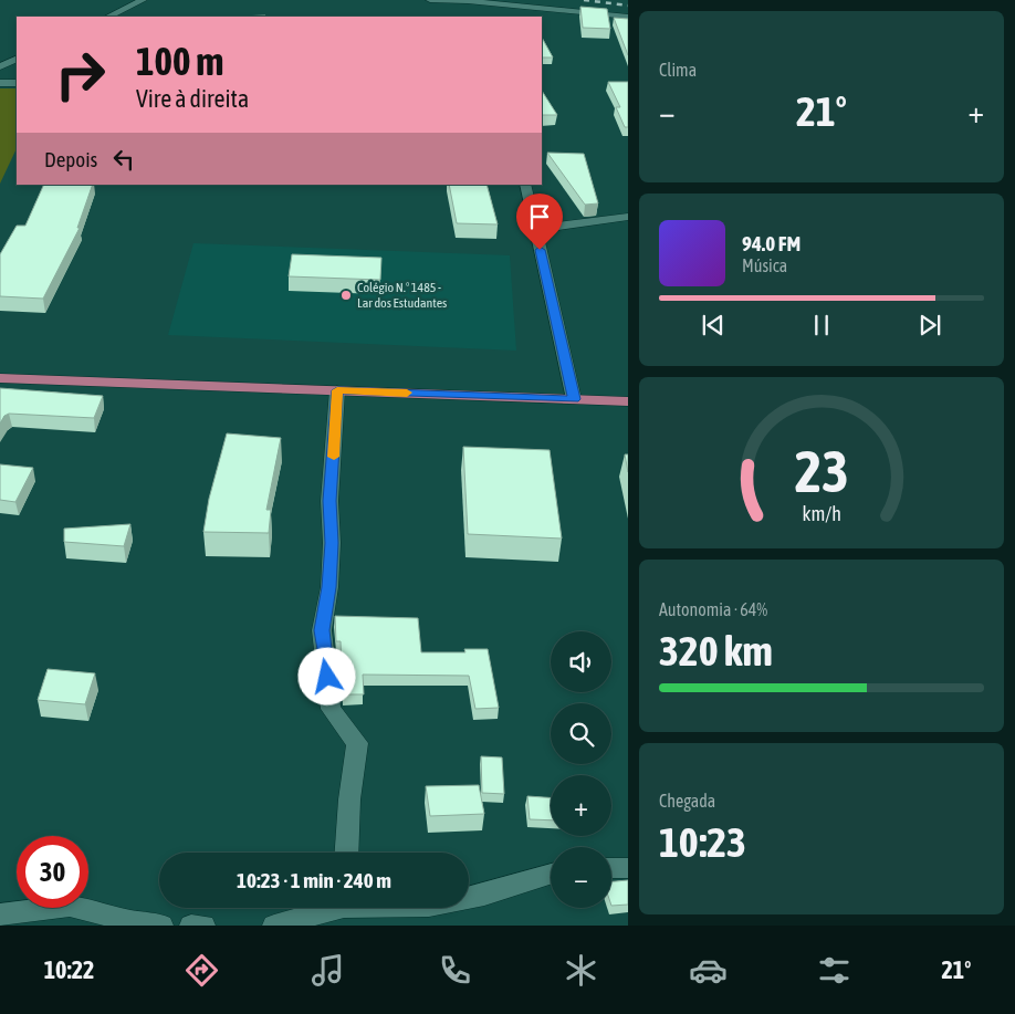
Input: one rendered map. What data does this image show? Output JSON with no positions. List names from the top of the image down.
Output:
{
  "places": ["Colégio N.º 1485 - Lar dos Estudantes"],
  "page": {
    "tile": [
      "Clima",
      ["Autonomia · 64%", "320 km"],
      ["Chegada", "10:23"]
    ],
    "turn": ["100 m", "Vire à direita"],
    "heat": ["−", "21°", "+"],
    "then": "Depois",
    "song": ["94.0 FM", "Música"],
    "map_buttons": ["+", "−"],
    "limit": "30",
    "trip": "10:23 · 1 min · 240 m",
    "tabs": ["10:22", "21°"],
    "gauge": ["23", "km/h"]
  }
}
